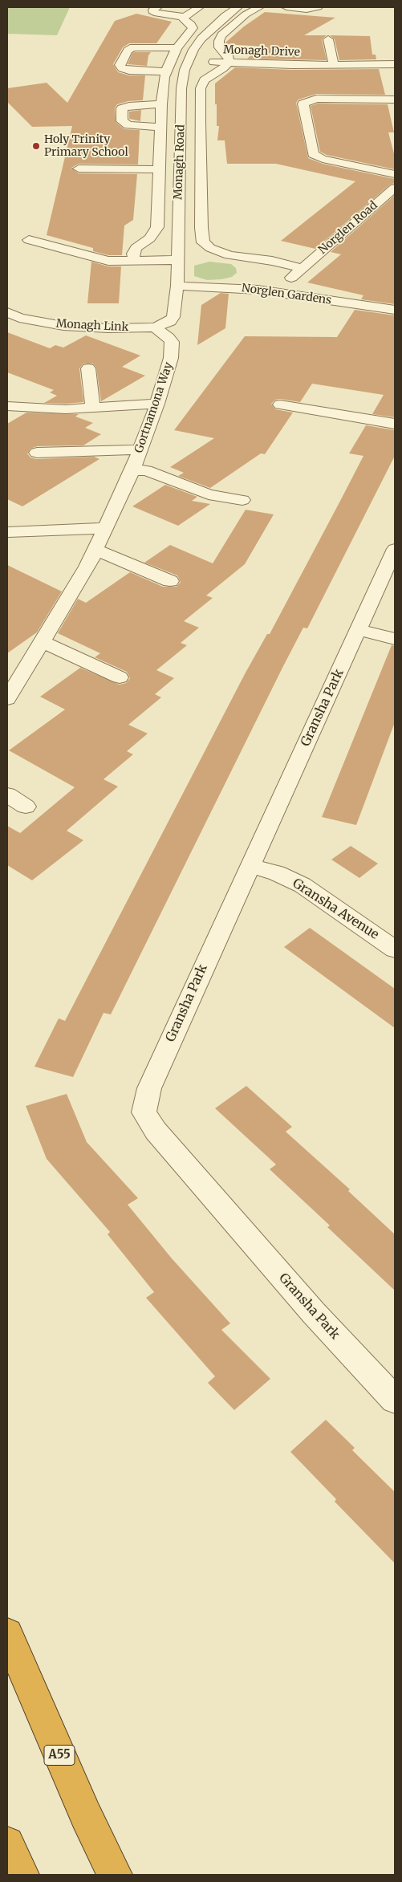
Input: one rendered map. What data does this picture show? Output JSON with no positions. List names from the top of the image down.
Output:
{
  "streets": {
    "highway": ["A55"],
    "street": [
      "Monagh Drive",
      "Monagh Road",
      "Norglen Road",
      "Norglen Gardens",
      "Monagh Link",
      "Gortnamona Way",
      "Gransha Park",
      "Gransha Avenue"
    ]
  },
  "crossings": [
    ["Monagh Drive", "Monagh Road"],
    ["Monagh Road", "Norglen Gardens"],
    ["Monagh Road", "Monagh Link"],
    ["Monagh Road", "Gortnamona Way"],
    ["Norglen Road", "Norglen Gardens"],
    ["Monagh Link", "Gortnamona Way"],
    ["Gransha Park", "Gransha Avenue"]
  ],
  "places": ["Holy Trinity Primary School"]
}
